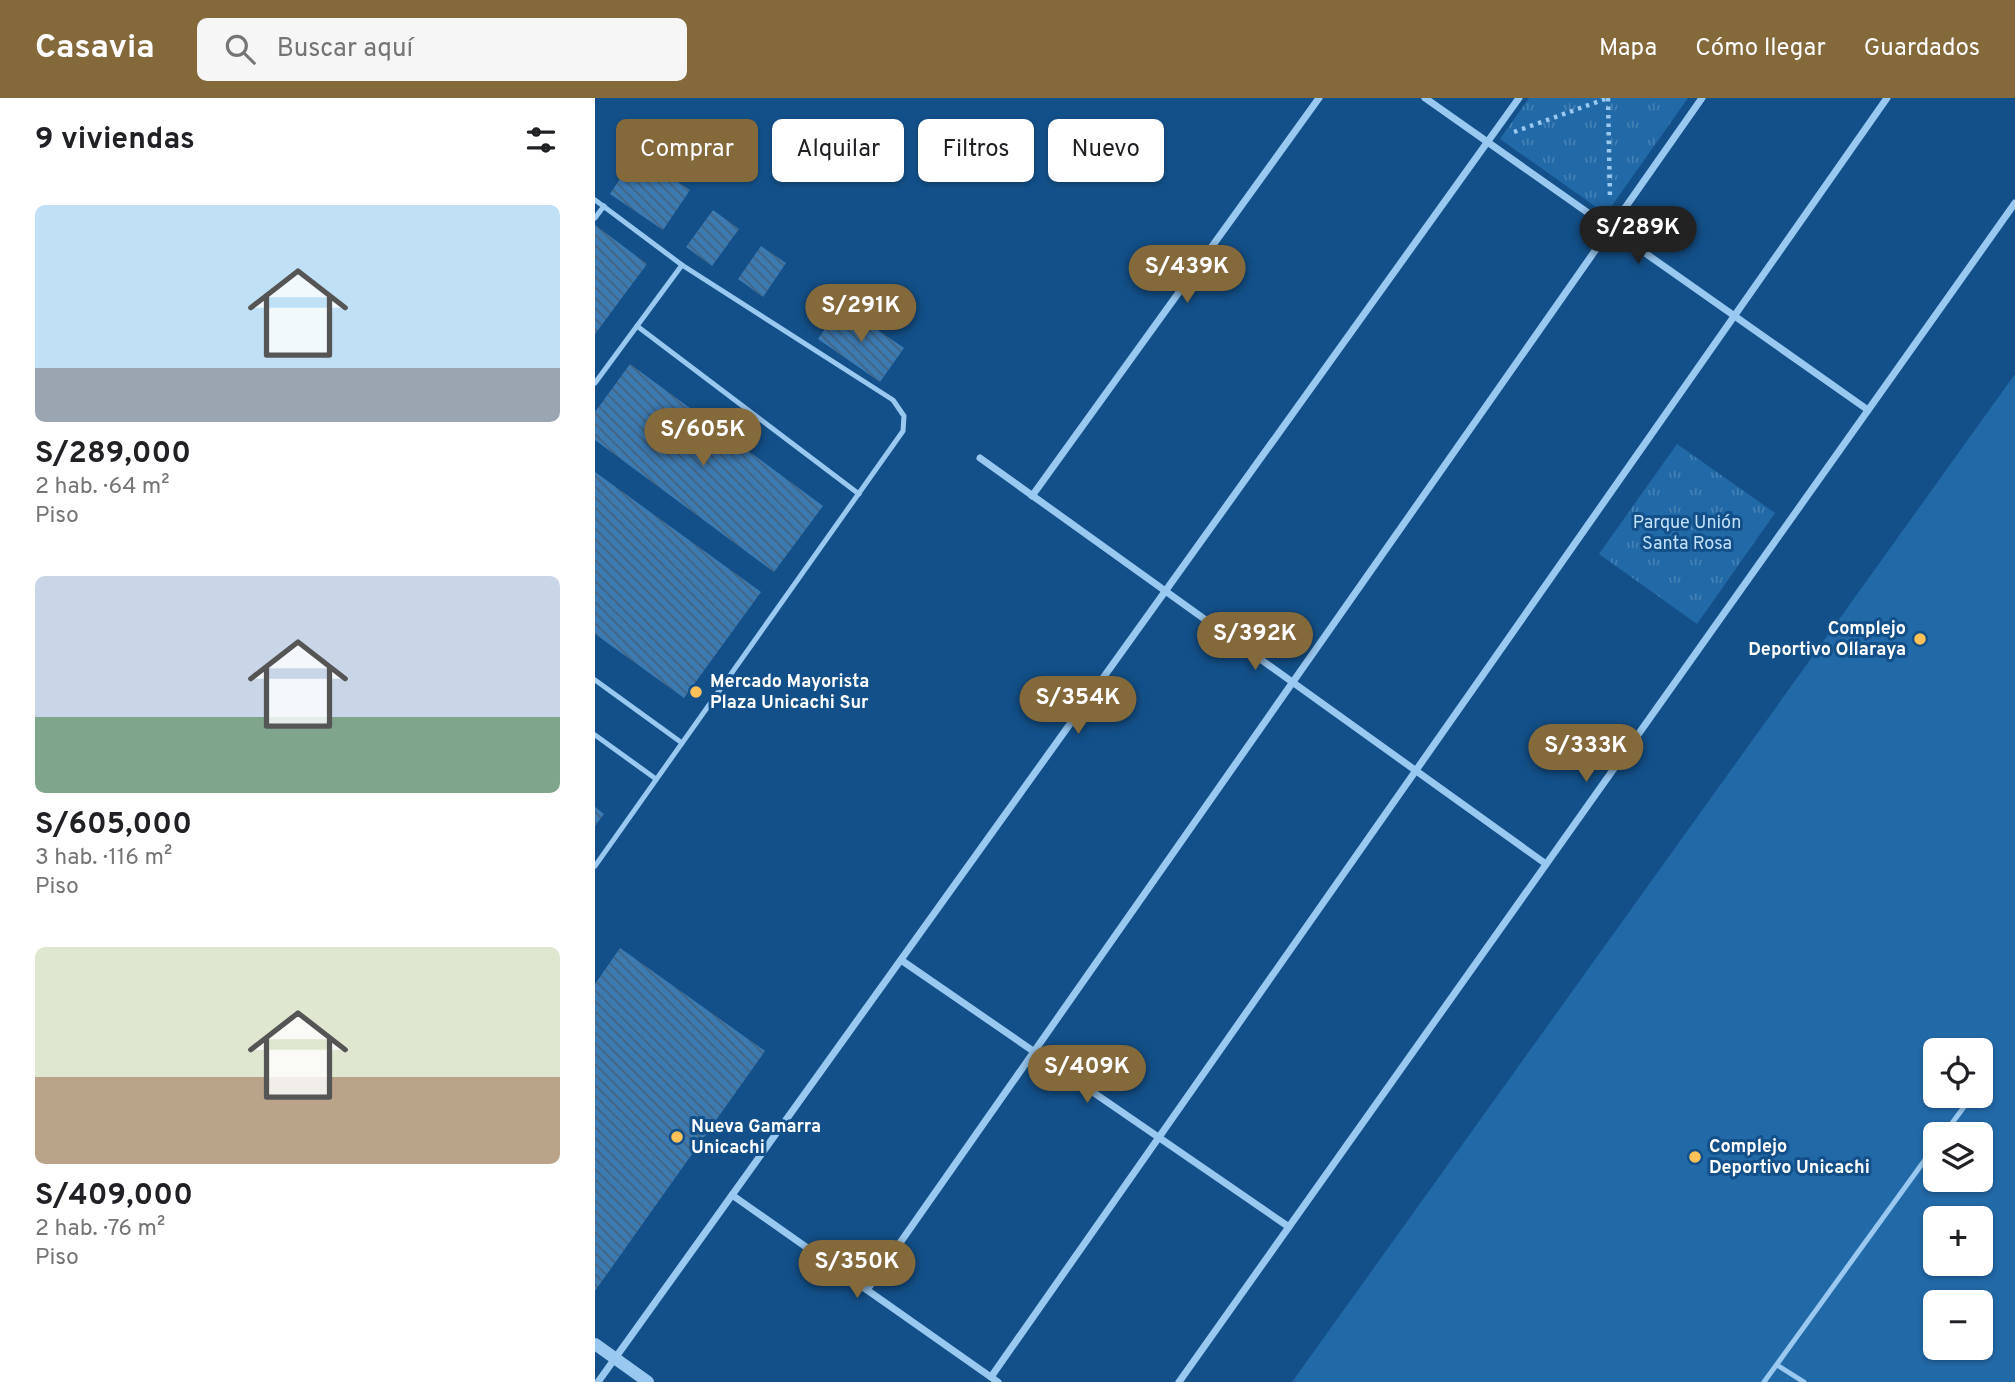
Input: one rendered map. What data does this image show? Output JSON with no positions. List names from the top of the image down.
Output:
{
  "parks": ["Parque Unión Santa Rosa"],
  "places": [
    "Complejo Deportivo Ollaraya",
    "Mercado Mayorista Plaza Unicachi Sur",
    "Nueva Gamarra Unicachi",
    "Complejo Deportivo Unicachi"
  ],
  "page": {
    "header": "Casavia",
    "search": "Buscar aquí",
    "nav": ["Mapa", "Cómo llegar", "Guardados"],
    "heading": "9 viviendas",
    "chip": [
      "Comprar",
      "Alquilar",
      "Filtros",
      "Nuevo"
    ],
    "list": [
      {
        "name": "S/289,000",
        "note": "2 hab. · 64 m² · Piso"
      },
      {
        "name": "S/605,000",
        "note": "3 hab. · 116 m² · Piso"
      },
      {
        "name": "S/409,000",
        "note": "2 hab. · 76 m² · Piso"
      }
    ],
    "price": [
      "S/289K",
      "S/439K",
      "S/291K",
      "S/605K",
      "S/392K",
      "S/354K",
      "S/333K",
      "S/409K",
      "S/350K"
    ],
    "map_buttons": ["+", "−"]
  }
}
